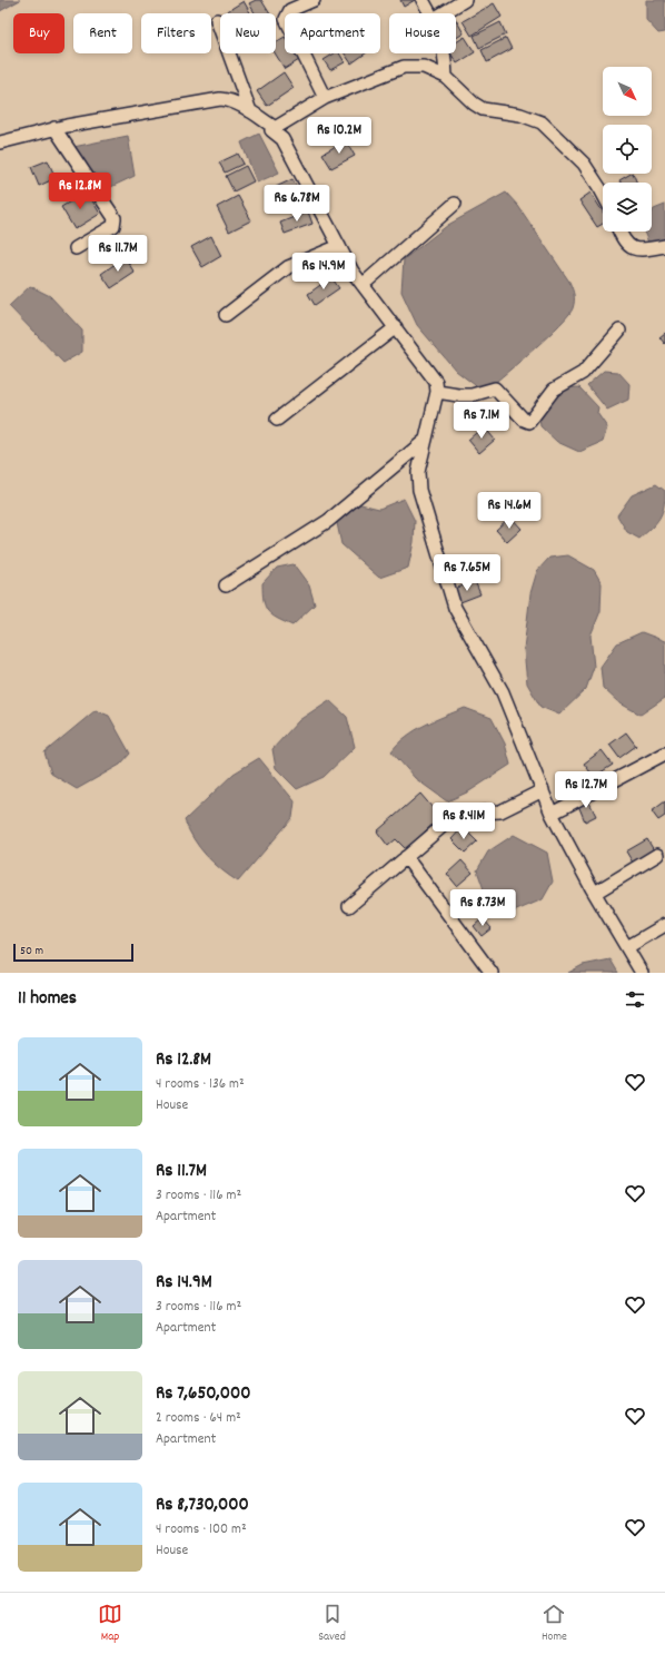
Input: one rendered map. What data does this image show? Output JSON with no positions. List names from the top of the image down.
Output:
{
  "scale_bar": "50 m",
  "north": "bottom right",
  "page": {
    "chip": [
      "Buy",
      "Rent",
      "Filters",
      "New",
      "Apartment",
      "House"
    ],
    "price": [
      "Rs 10.2M",
      "Rs 12.8M",
      "Rs 6.78M",
      "Rs 11.7M",
      "Rs 14.9M",
      "Rs 7.1M",
      "Rs 14.6M",
      "Rs 7.65M",
      "Rs 12.7M",
      "Rs 8.41M",
      "Rs 8.73M"
    ],
    "scale": "50 m",
    "heading": "11 homes",
    "list": [
      {
        "name": "Rs 12.8M",
        "note": "4 rooms · 136 m² · House"
      },
      {
        "name": "Rs 11.7M",
        "note": "3 rooms · 116 m² · Apartment"
      },
      {
        "name": "Rs 14.9M",
        "note": "3 rooms · 116 m² · Apartment"
      },
      {
        "name": "Rs 7,650,000",
        "note": "2 rooms · 64 m² · Apartment"
      },
      {
        "name": "Rs 8,730,000",
        "note": "4 rooms · 100 m² · House"
      }
    ],
    "tabs": ["Map", "Saved", "Home"]
  }
}
